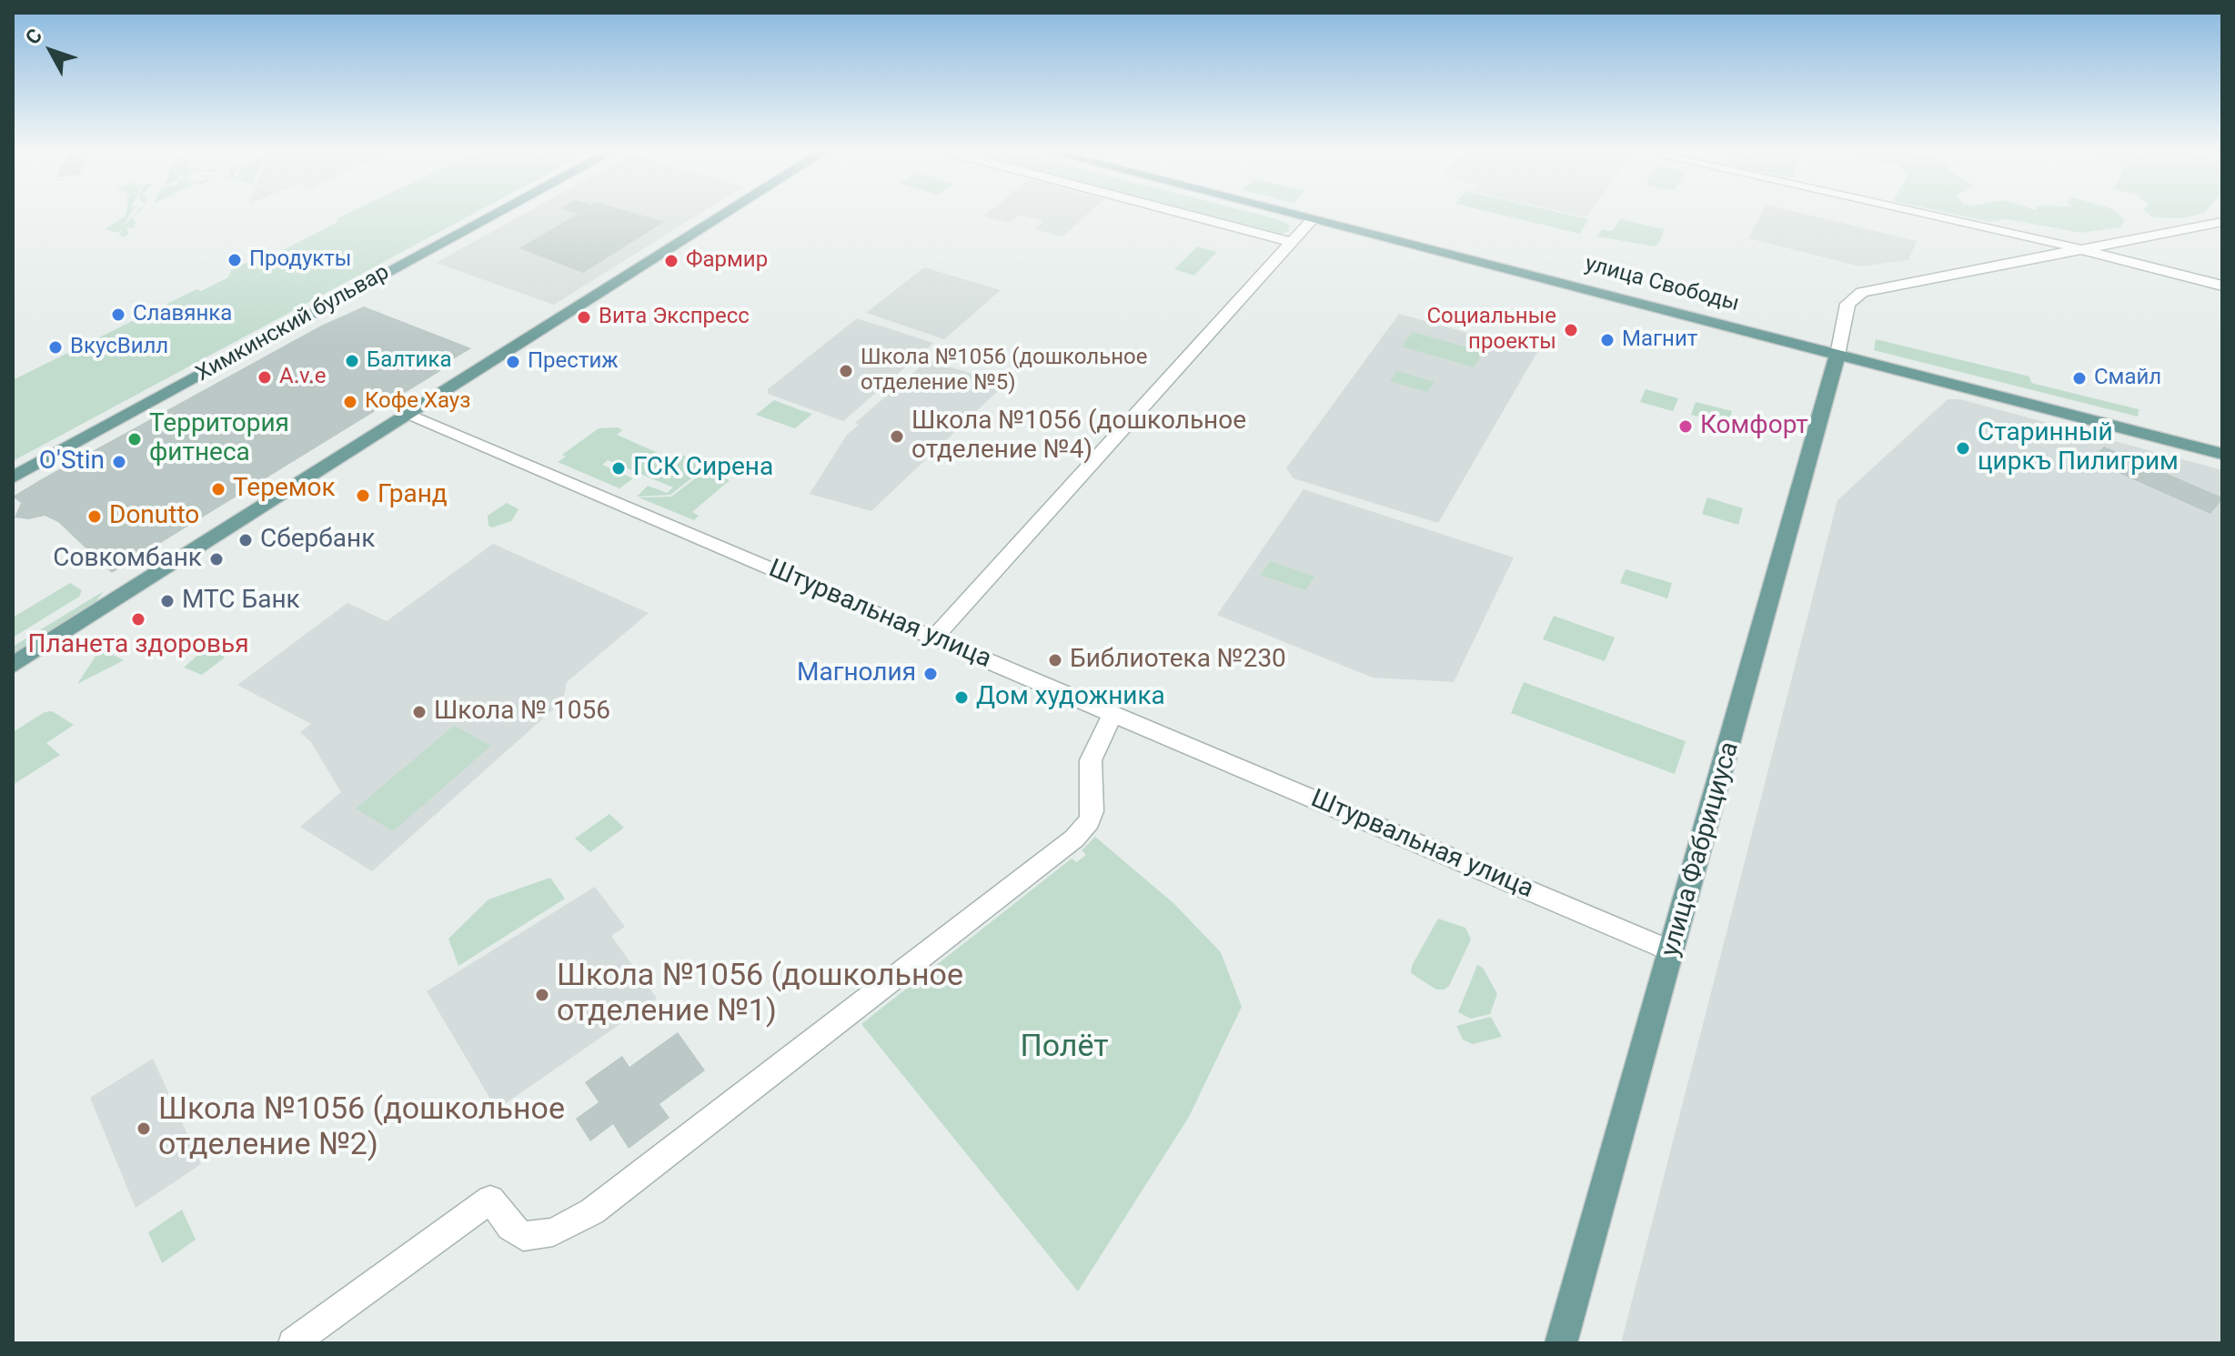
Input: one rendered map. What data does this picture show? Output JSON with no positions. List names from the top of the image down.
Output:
{
  "streets": {
    "main road": ["улица Свободы", "Химкинский бульвар", "улица Фабрициуса"],
    "street": ["Штурвальная улица"]
  },
  "crossings": [
    ["улица Свободы", "улица Фабрициуса"],
    ["Штурвальная улица", "улица Фабрициуса"]
  ],
  "parks": ["Полёт"],
  "places": [
    "Продукты",
    "Фармир",
    "Славянка",
    "Вита Экспресс",
    "Социальные проекты",
    "Магнит",
    "ВкусВилл",
    "Балтика",
    "Престиж",
    "Школа №1056 (дошкольное отделение №5)",
    "A.v.e",
    "Смайл",
    "Кофе Хауз",
    "Комфорт",
    "Школа №1056 (дошкольное отделение №4)",
    "Территория фитнеса",
    "Старинный циркъ Пилигрим",
    "O'Stin",
    "ГСК Сирена",
    "Теремок",
    "Гранд",
    "Donutto",
    "Сбербанк",
    "Совкомбанк",
    "МТС Банк",
    "Планета здоровья",
    "Библиотека №230",
    "Магнолия",
    "Дом художника",
    "Школа № 1056",
    "Школа №1056 (дошкольное отделение №1)",
    "Школа №1056 (дошкольное отделение №2)"
  ],
  "north": "top left"
}
